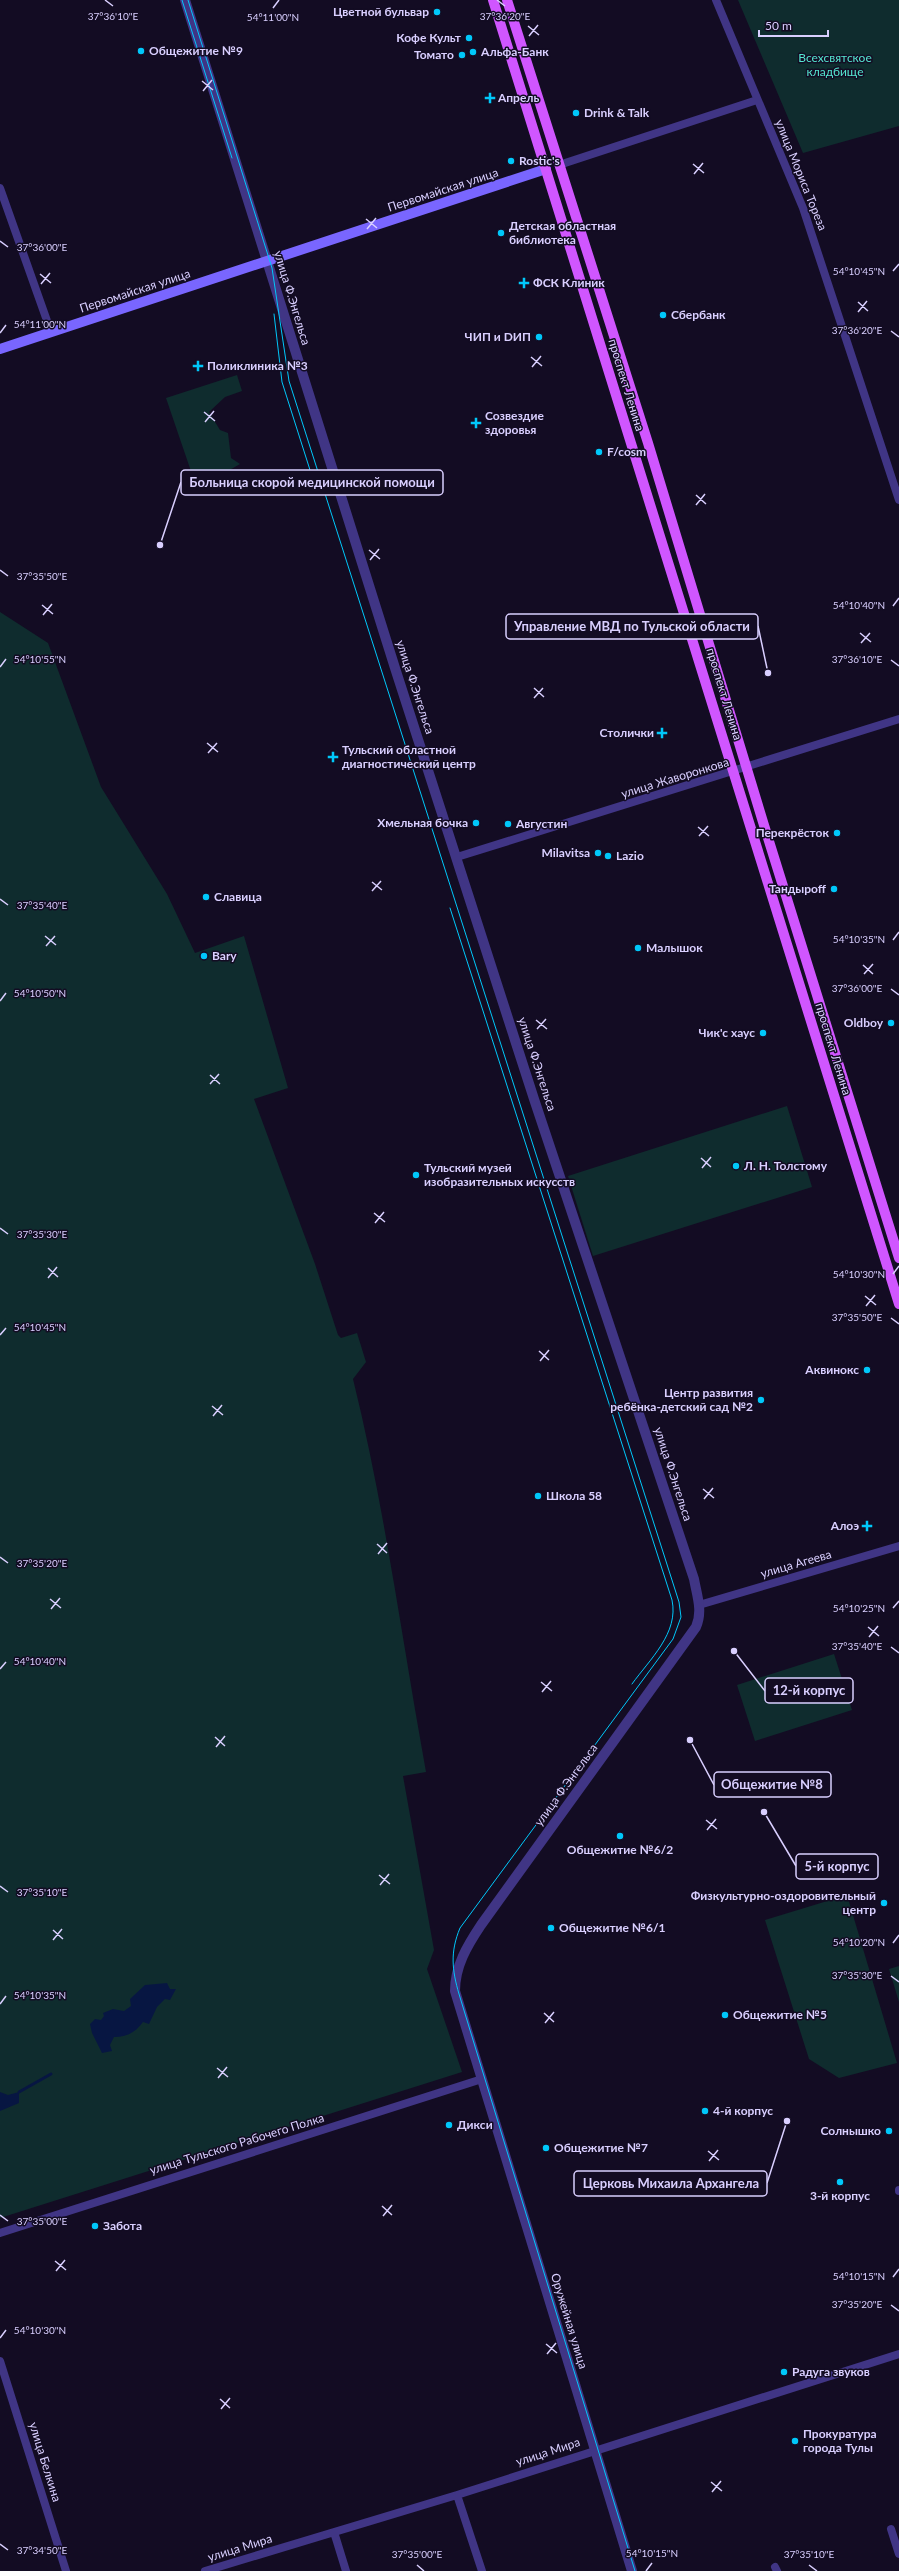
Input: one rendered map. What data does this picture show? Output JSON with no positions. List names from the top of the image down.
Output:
{
  "streets": {
    "main road": ["Первомайская улица", "проспект Ленина"],
    "street": [
      "улица Мориса Тореза",
      "улица Ф.Энгельса",
      "улица Жаворонкова",
      "улица Агеева",
      "улица Тульского Рабочего Полка",
      "Оружейная улица",
      "улица Мира",
      "улица Белкина"
    ]
  },
  "crossings": [
    ["улица Мориса Тореза", "Первомайская улица"],
    ["Первомайская улица", "улица Ф.Энгельса"],
    ["Первомайская улица", "проспект Ленина"],
    ["улица Ф.Энгельса", "улица Жаворонкова"],
    ["улица Ф.Энгельса", "улица Агеева"],
    ["улица Ф.Энгельса", "улица Тульского Рабочего Полка"],
    ["улица Ф.Энгельса", "Оружейная улица"],
    ["проспект Ленина", "улица Жаворонкова"],
    ["улица Тульского Рабочего Полка", "Оружейная улица"],
    ["Оружейная улица", "улица Мира"]
  ],
  "parks": ["Всехсвятское кладбище"],
  "places": {
    "other": [
      "Цветной бульвар",
      "Кофе Культ",
      "Общежитие №9",
      "Альфа-Банк",
      "Томато",
      "Drink & Talk",
      "Rostic's",
      "Детская областная библиотека",
      "Сбербанк",
      "ЧИП и DИП",
      "F/cosm",
      "Больница скорой медицинской помощи",
      "Управление МВД по Тульской области",
      "Хмельная бочка",
      "Августин",
      "Перекрёсток",
      "Milavitsa",
      "Lazio",
      "Тандырoff",
      "Славица",
      "Малышок",
      "Bary",
      "Oldboy",
      "Чик'с хаус",
      "Л. Н. Толстому",
      "Тульский музей изобразительных искусств",
      "Аквинокс",
      "Центр развития ребёнка-детский сад №2",
      "Школа 58",
      "12-й корпус",
      "Общежитие №8",
      "5-й корпус",
      "Общежитие №6/2",
      "Физкультурно-оздоровительный центр",
      "Общежитие №6/1",
      "Общежитие №5",
      "4-й корпус",
      "Церковь Михаила Архангела",
      "Дикси",
      "Солнышко",
      "Общежитие №7",
      "3-й корпус",
      "Забота",
      "Радуга звуков",
      "Прокуратура города Тулы"
    ],
    "health": [
      "Апрель",
      "ФСК Клиник",
      "Поликлиника №3",
      "Созвездие здоровья",
      "Столички",
      "Тульский областной диагностический центр",
      "Алоэ"
    ]
  },
  "scale_bar": "50 m",
  "coordinates": [
    "37°36'10\"E",
    "37°36'20\"E",
    "54°11'00\"N",
    "37°36'00\"E",
    "54°10'45\"N",
    "37°35'50\"E",
    "54°10'40\"N",
    "54°10'55\"N",
    "37°35'40\"E",
    "54°10'35\"N",
    "54°10'50\"N",
    "37°35'30\"E",
    "54°10'30\"N",
    "37°35'20\"E",
    "54°10'25\"N",
    "37°35'10\"E",
    "54°10'20\"N",
    "37°35'00\"E",
    "54°10'15\"N",
    "37°34'50\"E"
  ]
}
